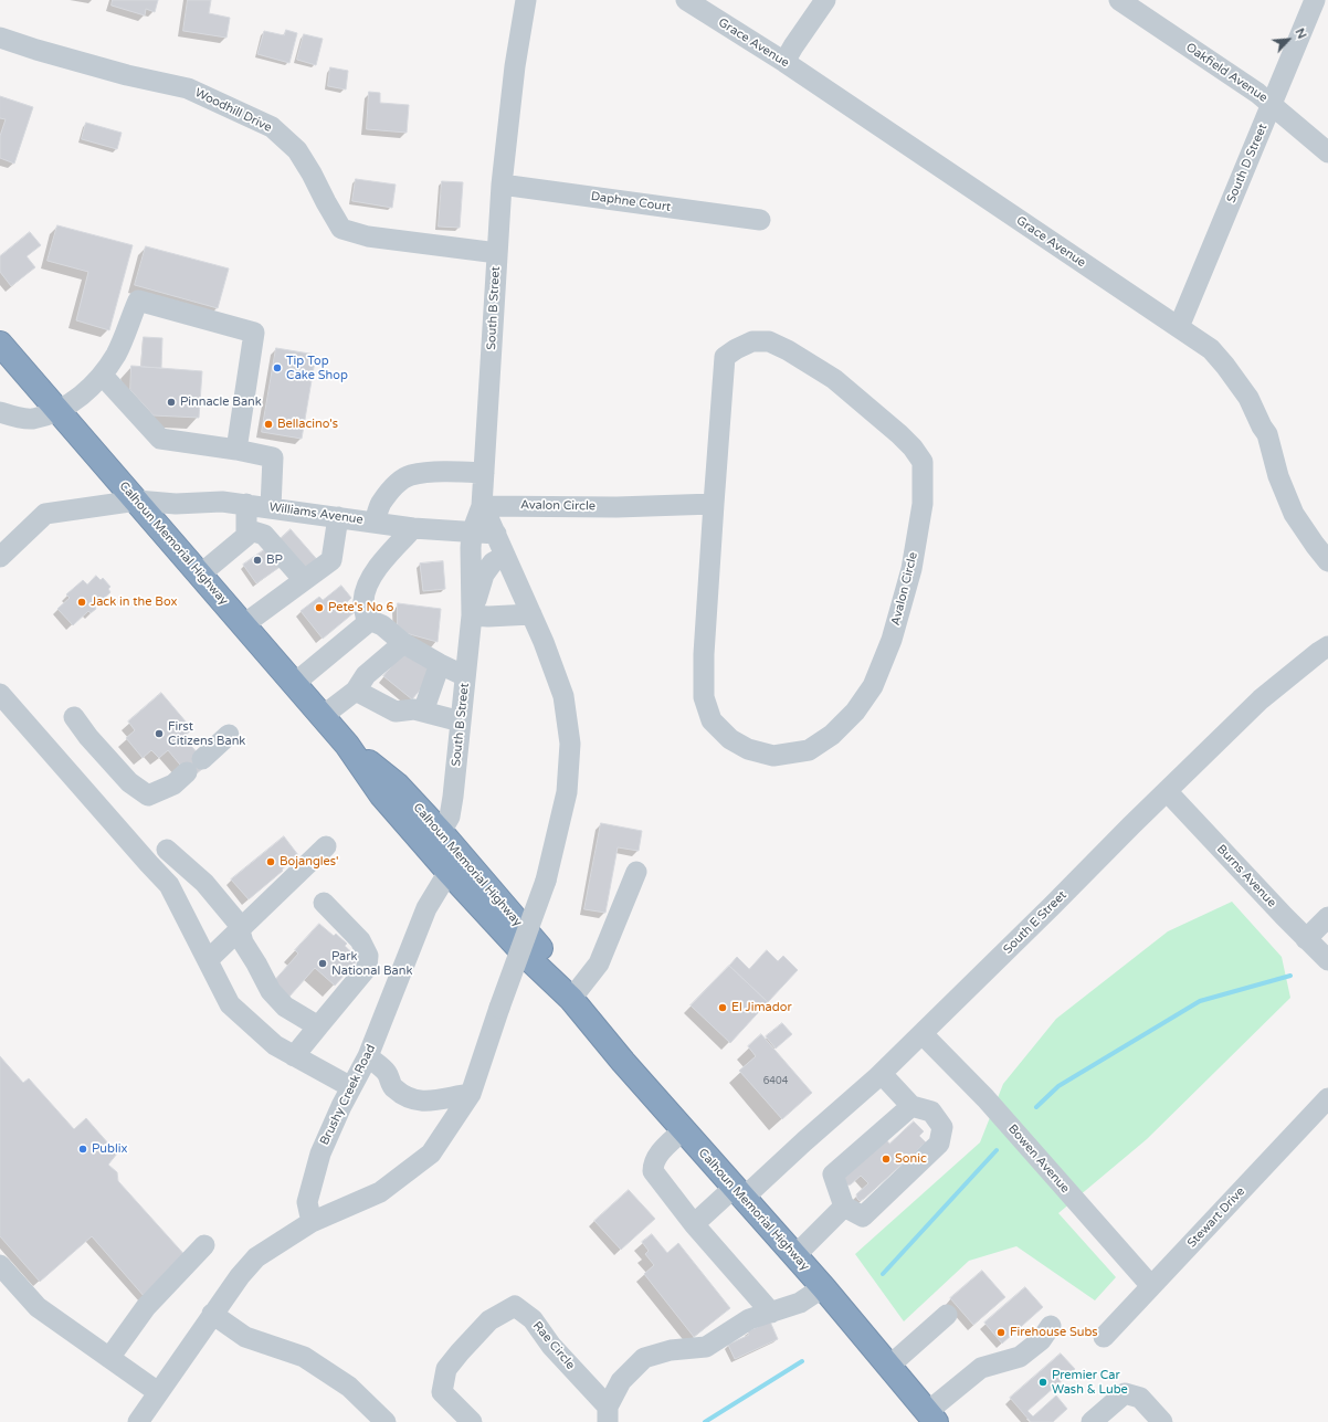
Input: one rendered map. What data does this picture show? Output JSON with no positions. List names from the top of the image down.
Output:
{
  "streets": {
    "highway": ["Calhoun Memorial Highway"],
    "street": [
      "Grace Avenue",
      "Oakfield Avenue",
      "Woodhill Drive",
      "South D Street",
      "Daphne Court",
      "South B Street",
      "Avalon Circle",
      "Williams Avenue",
      "Burns Avenue",
      "South E Street",
      "Brushy Creek Road",
      "Bowen Avenue",
      "Stewart Drive",
      "Rae Circle"
    ]
  },
  "crossings": [
    ["Grace Avenue", "South D Street"],
    ["Oakfield Avenue", "South D Street"],
    ["Woodhill Drive", "South B Street"],
    ["Daphne Court", "South B Street"],
    ["South B Street", "Avalon Circle"],
    ["South B Street", "Williams Avenue"],
    ["South B Street", "Calhoun Memorial Highway"],
    ["Williams Avenue", "Calhoun Memorial Highway"],
    ["Calhoun Memorial Highway", "South E Street"],
    ["Calhoun Memorial Highway", "Brushy Creek Road"],
    ["Burns Avenue", "South E Street"],
    ["South E Street", "Bowen Avenue"],
    ["Bowen Avenue", "Stewart Drive"]
  ],
  "places": [
    "Tip Top Cake Shop",
    "Pinnacle Bank",
    "Bellacino's",
    "BP",
    "Jack in the Box",
    "Pete's No 6",
    "First Citizens Bank",
    "Bojangles'",
    "Park National Bank",
    "El Jimador",
    "Publix",
    "Sonic",
    "Firehouse Subs",
    "Premier Car Wash & Lube"
  ],
  "house_numbers": ["6404"],
  "north": "top right"
}
